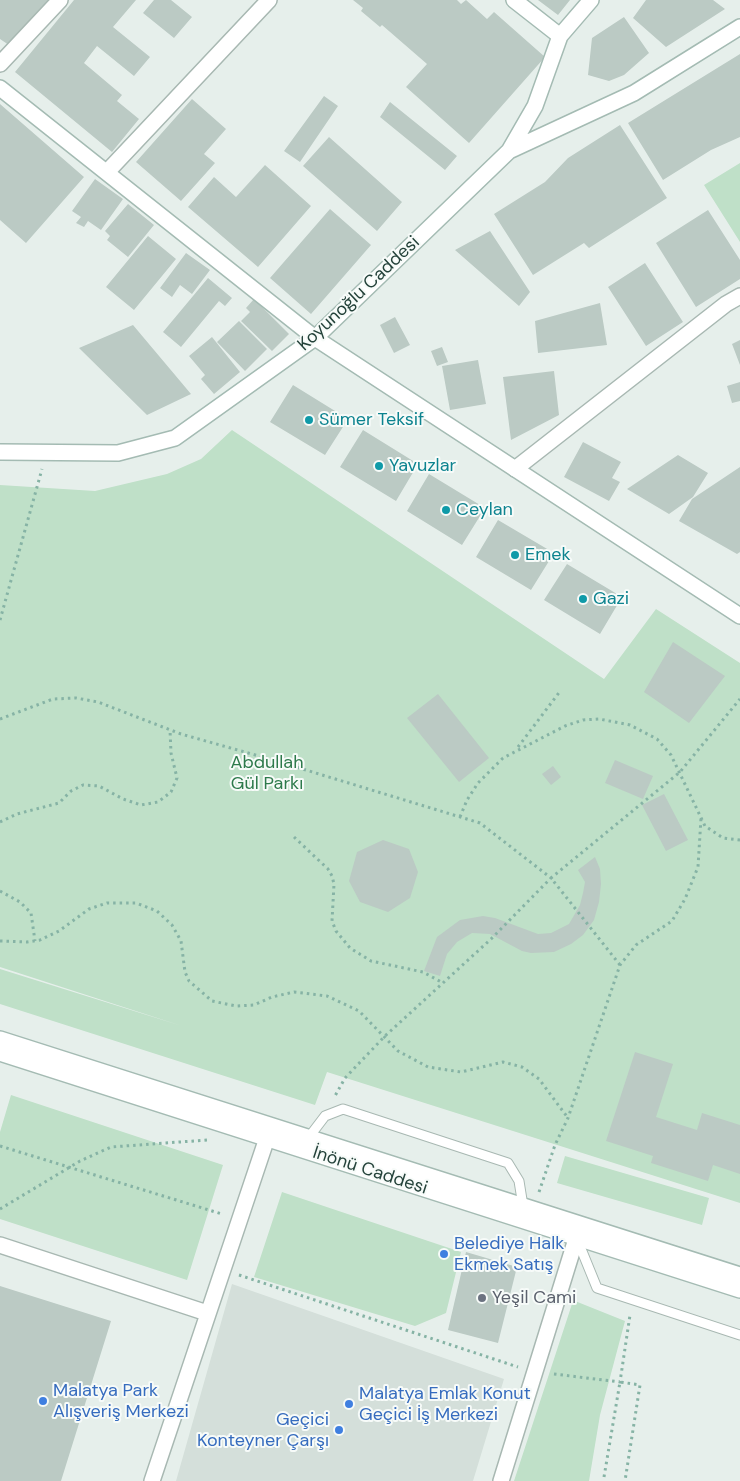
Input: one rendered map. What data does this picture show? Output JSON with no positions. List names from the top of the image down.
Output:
{
  "streets": {
    "street": ["Koyunoğlu Caddesi", "İnönü Caddesi"]
  },
  "parks": ["Abdullah Gül Parkı"],
  "places": [
    "Sümer Teksif",
    "Yavuzlar",
    "Ceylan",
    "Emek",
    "Gazi",
    "Belediye Halk Ekmek Satış",
    "Yeşil Cami",
    "Malatya Park Alışveriş Merkezi",
    "Malatya Emlak Konut Geçici İş Merkezi",
    "Geçici Konteyner Çarşı"
  ]
}
